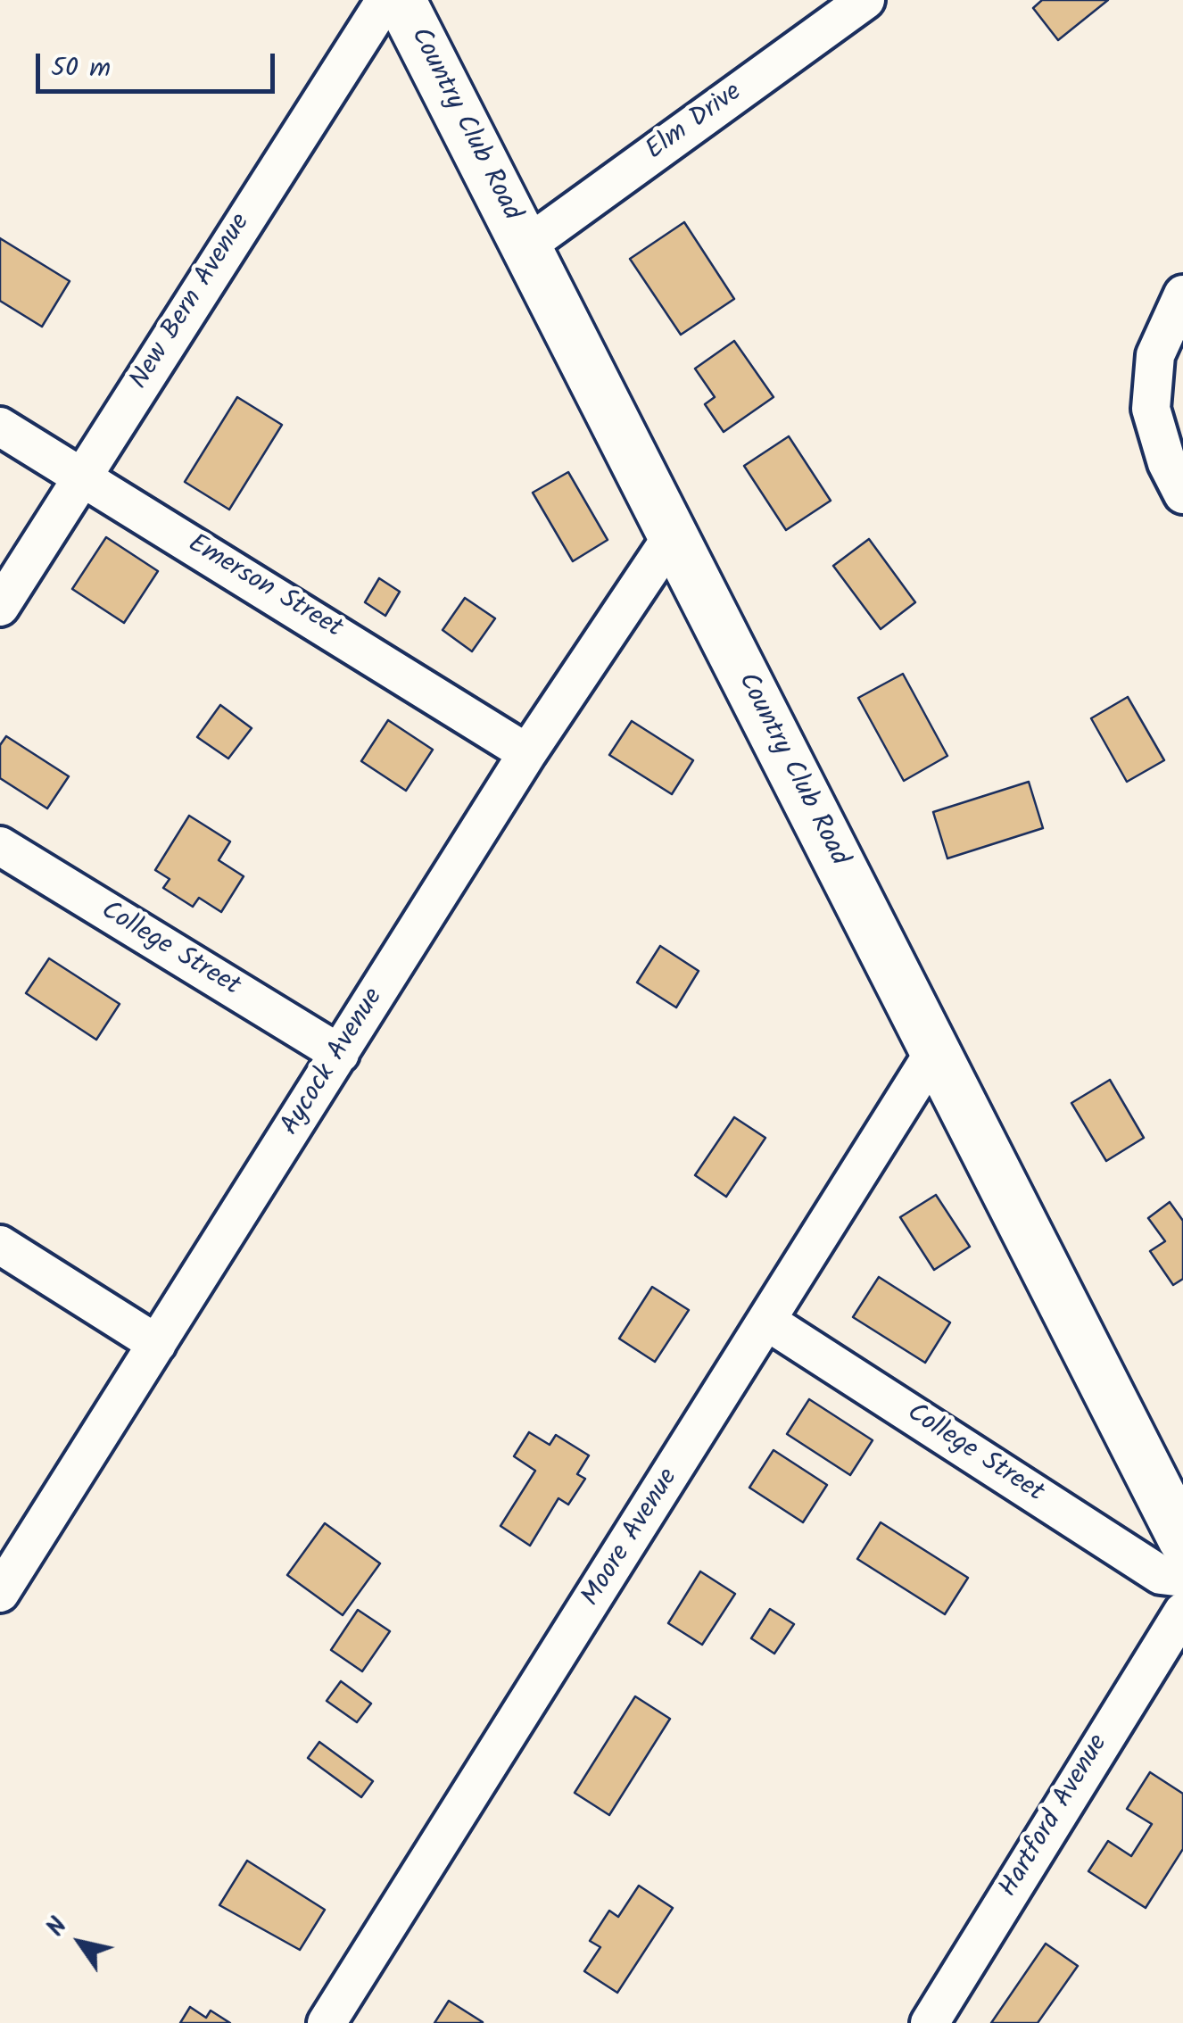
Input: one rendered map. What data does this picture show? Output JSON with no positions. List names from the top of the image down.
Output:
{
  "streets": {
    "street": [
      "Elm Drive",
      "Country Club Road",
      "New Bern Avenue",
      "Emerson Street",
      "College Street",
      "Aycock Avenue",
      "Moore Avenue",
      "Hartford Avenue"
    ]
  },
  "crossings": [
    ["Elm Drive", "Country Club Road"],
    ["Country Club Road", "Aycock Avenue"],
    ["Country Club Road", "Moore Avenue"],
    ["New Bern Avenue", "Emerson Street"],
    ["Emerson Street", "Aycock Avenue"],
    ["College Street", "Aycock Avenue"],
    ["College Street", "Moore Avenue"]
  ],
  "scale_bar": "50 m",
  "north": "top left"
}
